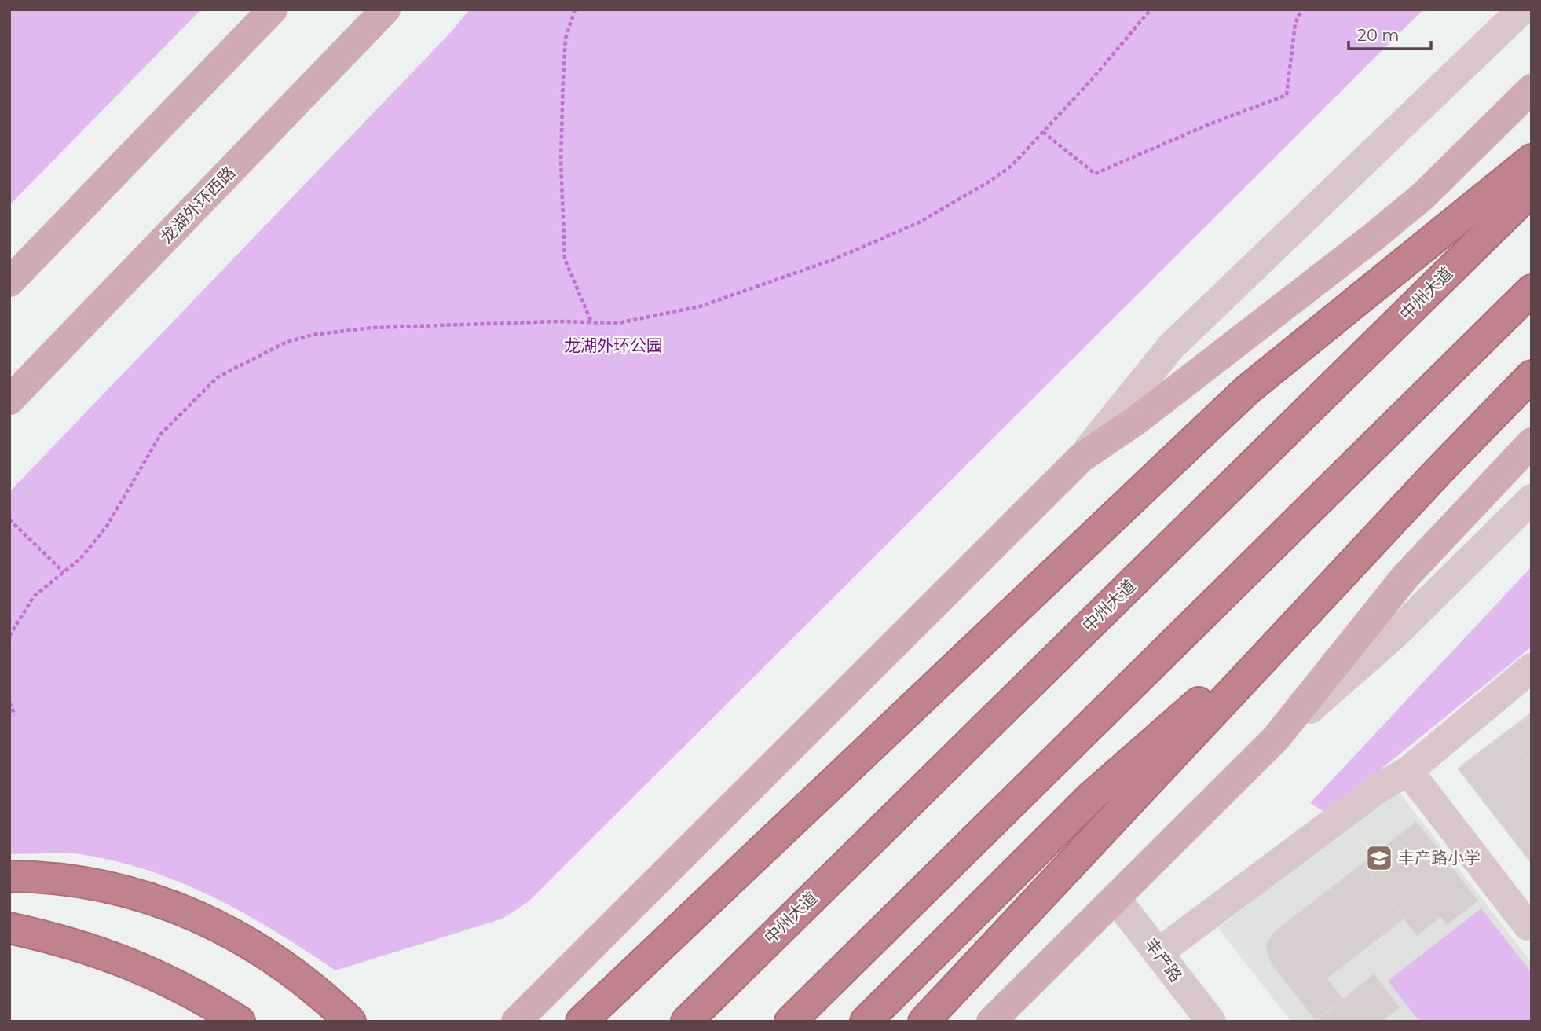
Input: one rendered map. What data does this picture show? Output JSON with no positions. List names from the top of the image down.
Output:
{
  "streets": {
    "highway": ["中州大道"],
    "main road": ["龙湖外环西路"],
    "street": ["丰产路"]
  },
  "parks": ["龙湖外环公园"],
  "places": {
    "school or university": ["丰产路小学"]
  },
  "scale_bar": "20 m"
}
